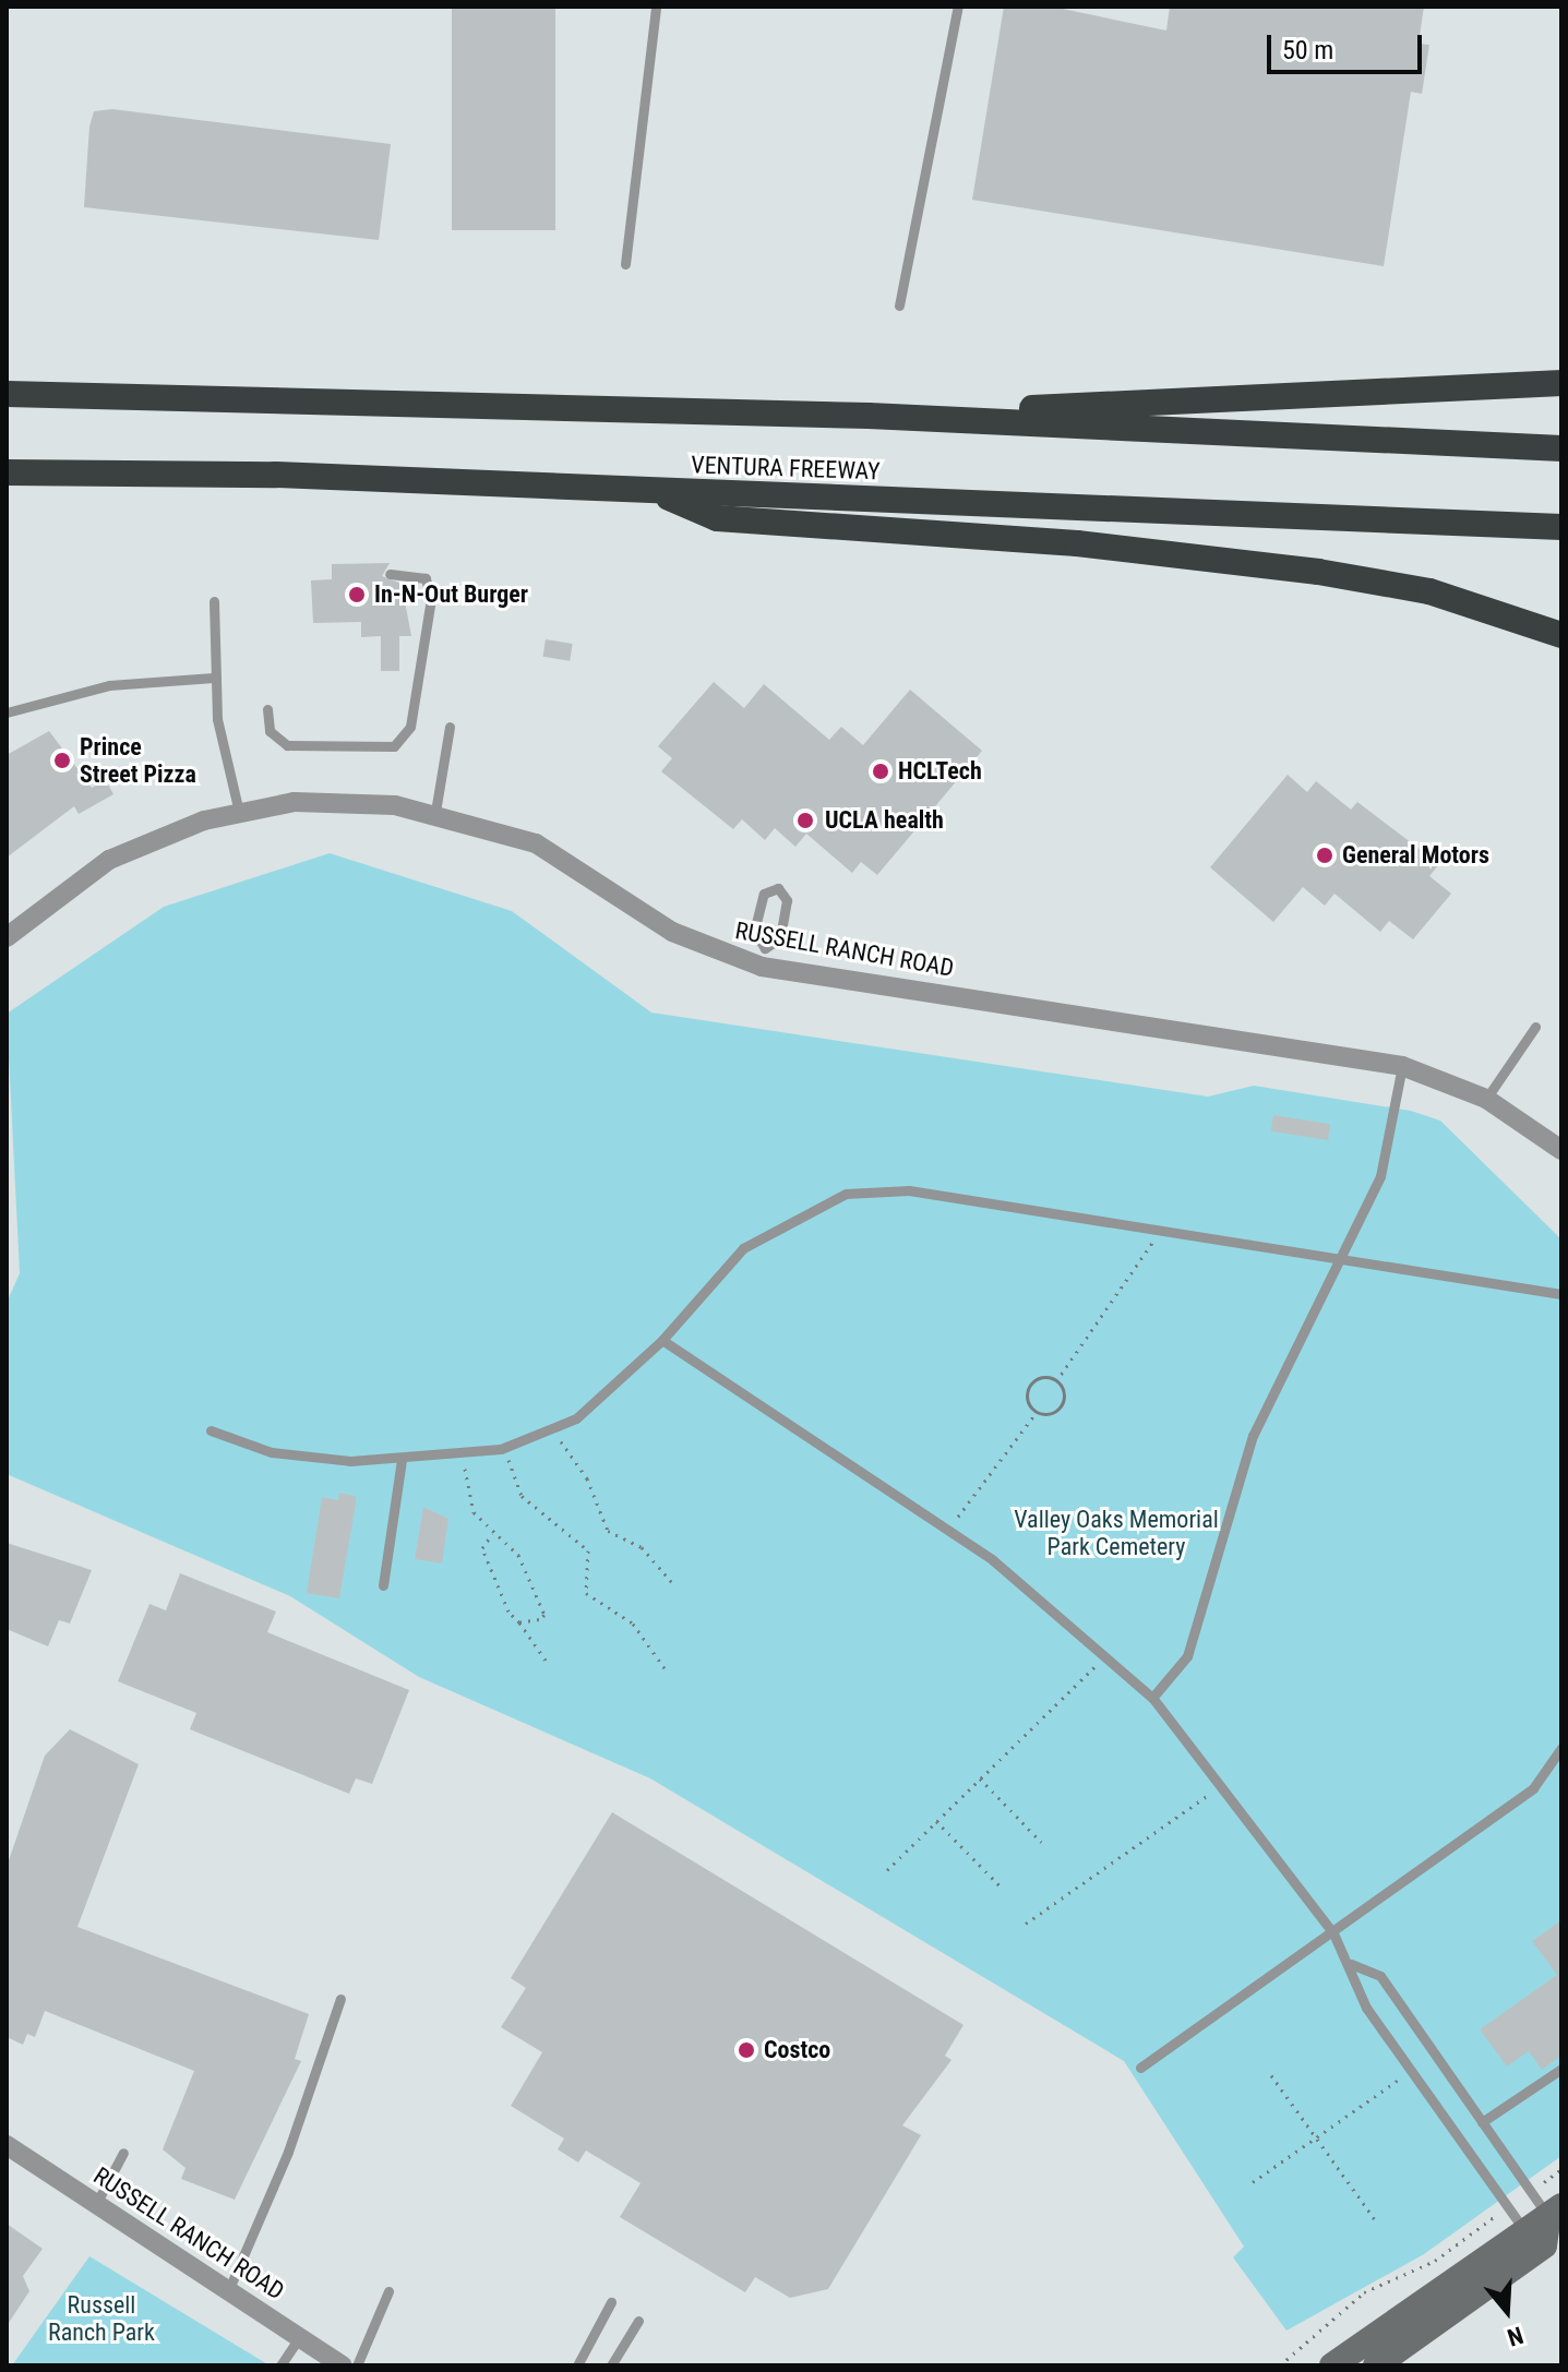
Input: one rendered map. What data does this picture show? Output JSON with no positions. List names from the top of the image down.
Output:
{
  "streets": {
    "highway": ["VENTURA FREEWAY"],
    "street": ["RUSSELL RANCH ROAD"]
  },
  "parks": ["Valley Oaks Memorial Park Cemetery", "Russell Ranch Park"],
  "places": [
    "In-N-Out Burger",
    "Prince Street Pizza",
    "HCLTech",
    "UCLA health",
    "General Motors",
    "Costco"
  ],
  "scale_bar": "50 m",
  "north": "bottom"
}
